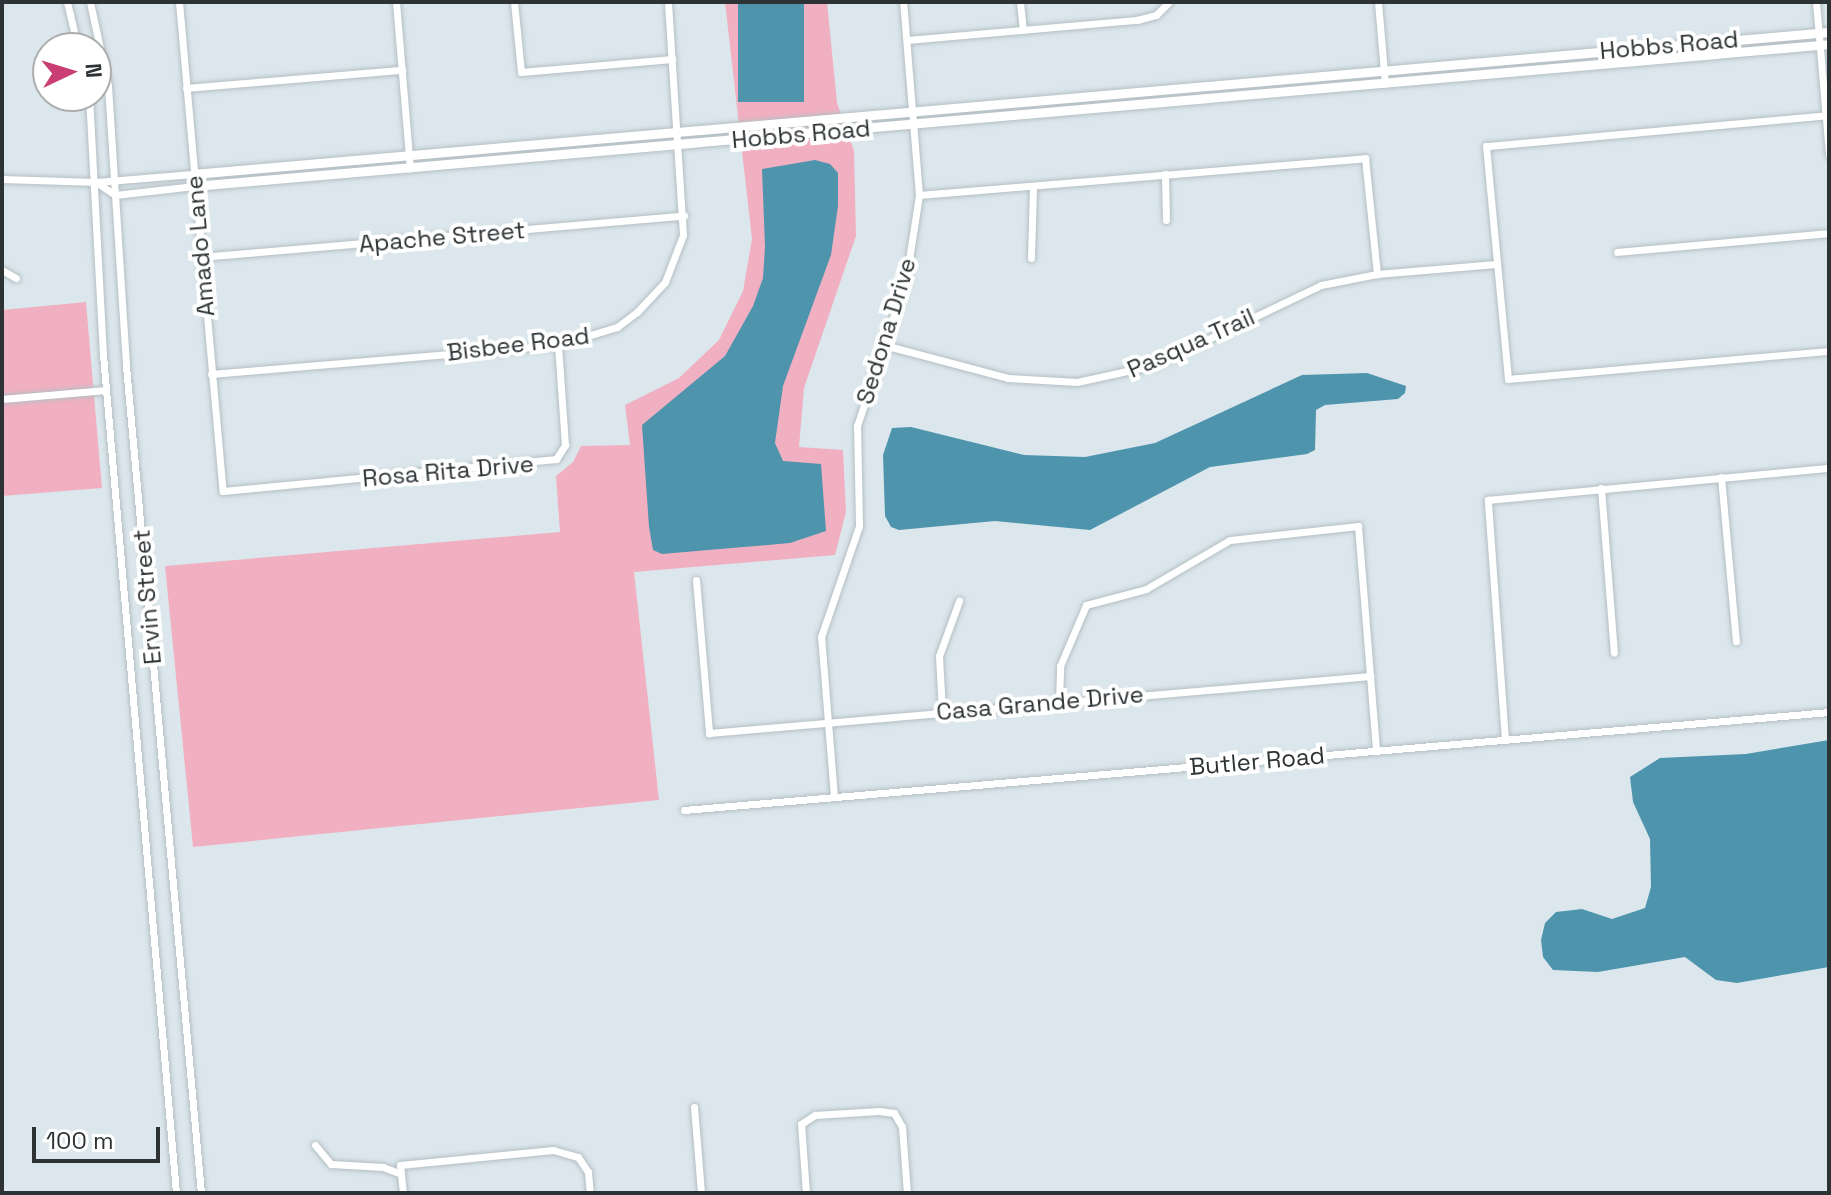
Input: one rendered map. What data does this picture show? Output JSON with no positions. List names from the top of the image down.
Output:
{
  "streets": {
    "street": [
      "Hobbs Road",
      "Apache Street",
      "Amado Lane",
      "Sedona Drive",
      "Pasqua Trail",
      "Bisbee Road",
      "Rosa Rita Drive",
      "Ervin Street",
      "Casa Grande Drive",
      "Butler Road"
    ]
  },
  "crossings": [
    ["Hobbs Road", "Amado Lane"],
    ["Hobbs Road", "Sedona Drive"],
    ["Hobbs Road", "Bisbee Road"],
    ["Hobbs Road", "Ervin Street"],
    ["Apache Street", "Amado Lane"],
    ["Apache Street", "Bisbee Road"],
    ["Amado Lane", "Bisbee Road"],
    ["Amado Lane", "Rosa Rita Drive"],
    ["Sedona Drive", "Pasqua Trail"],
    ["Sedona Drive", "Casa Grande Drive"],
    ["Sedona Drive", "Butler Road"],
    ["Bisbee Road", "Rosa Rita Drive"]
  ],
  "scale_bar": "100 m",
  "north": "right"
}
